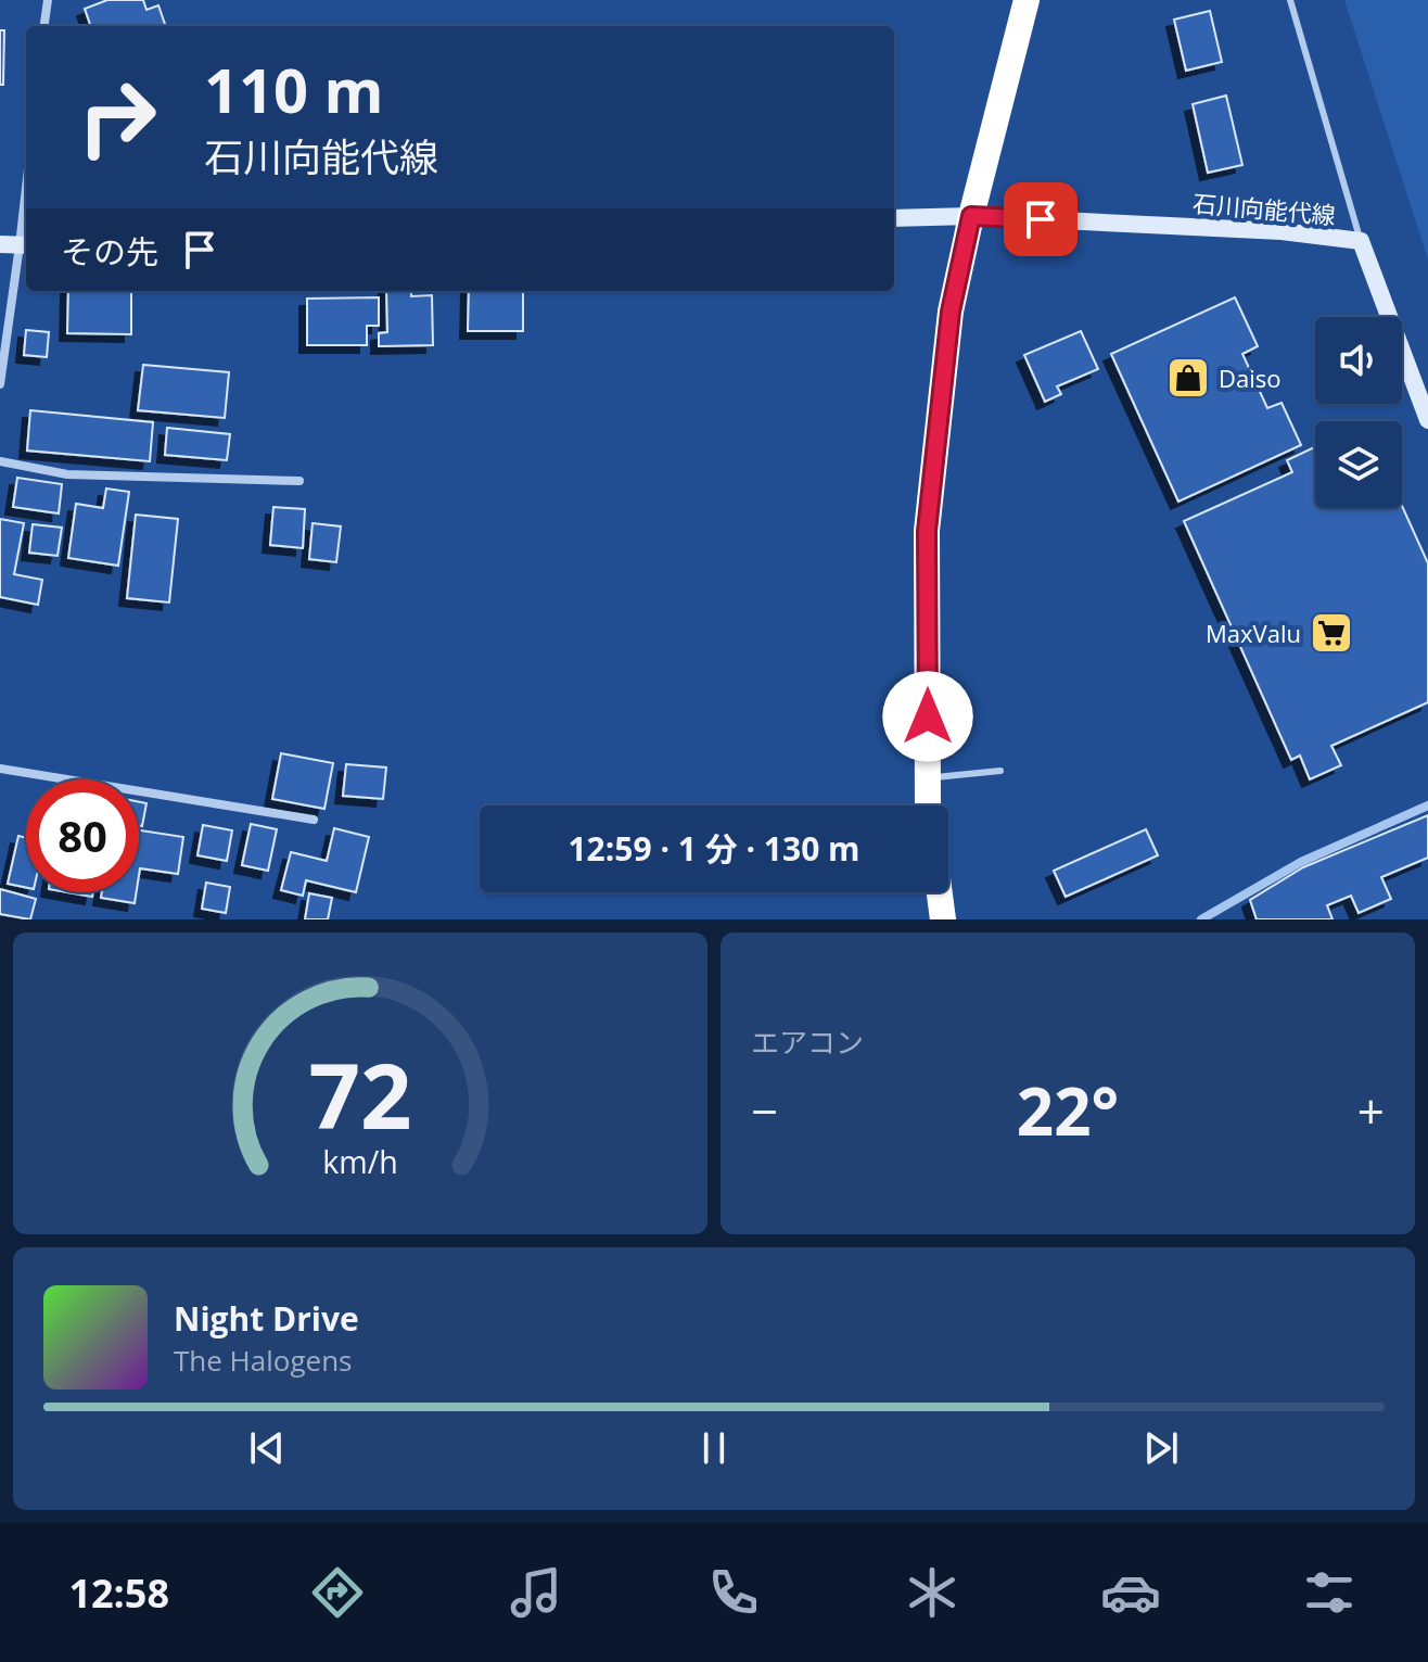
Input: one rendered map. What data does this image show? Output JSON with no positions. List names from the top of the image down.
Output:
{
  "streets": {
    "main road": ["石川向能代線"]
  },
  "places": {
    "shop": ["Daiso"],
    "supermarket": ["MaxValu"]
  },
  "page": {
    "turn": ["110 m", "石川向能代線"],
    "then": "その先",
    "limit": "80",
    "trip": "12:59 · 1 分 · 130 m",
    "tile": "エアコン",
    "heat": ["−", "22°", "+"],
    "song": ["Night Drive", "The Halogens"],
    "tabs": "12:58",
    "gauge": ["72", "km/h"]
  }
}
